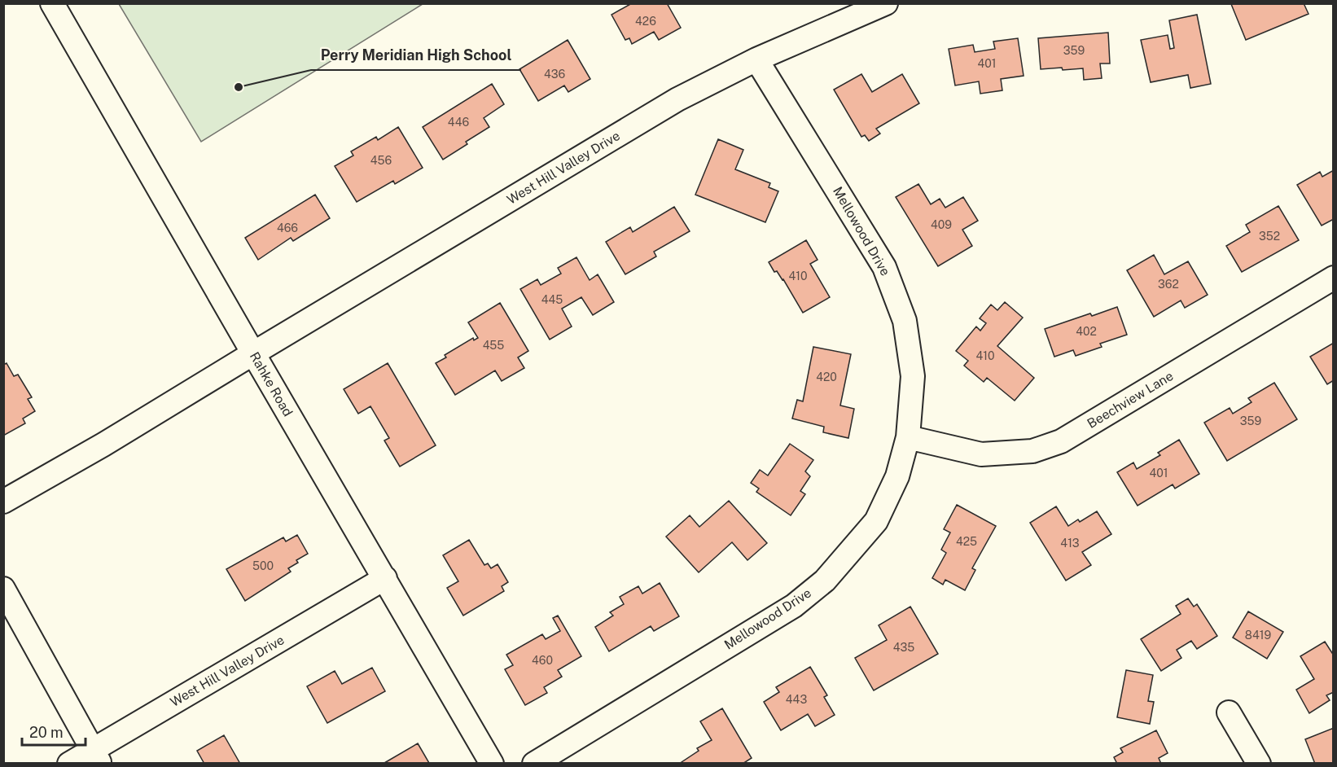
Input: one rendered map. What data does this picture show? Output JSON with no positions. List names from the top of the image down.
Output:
{
  "streets": {
    "street": [
      "West Hill Valley Drive",
      "Mellowood Drive",
      "Rahke Road",
      "Beechview Lane"
    ]
  },
  "crossings": [
    ["West Hill Valley Drive", "Mellowood Drive"],
    ["West Hill Valley Drive", "Rahke Road"],
    ["Mellowood Drive", "Beechview Lane"]
  ],
  "places": ["Perry Meridian High School"],
  "house_numbers": [
    "426",
    "359",
    "401",
    "436",
    "446",
    "456",
    "409",
    "466",
    "352",
    "410",
    "362",
    "445",
    "402",
    "455",
    "410",
    "420",
    "359",
    "401",
    "425",
    "413",
    "500",
    "8419",
    "435",
    "460",
    "443"
  ],
  "scale_bar": "20 m"
}
